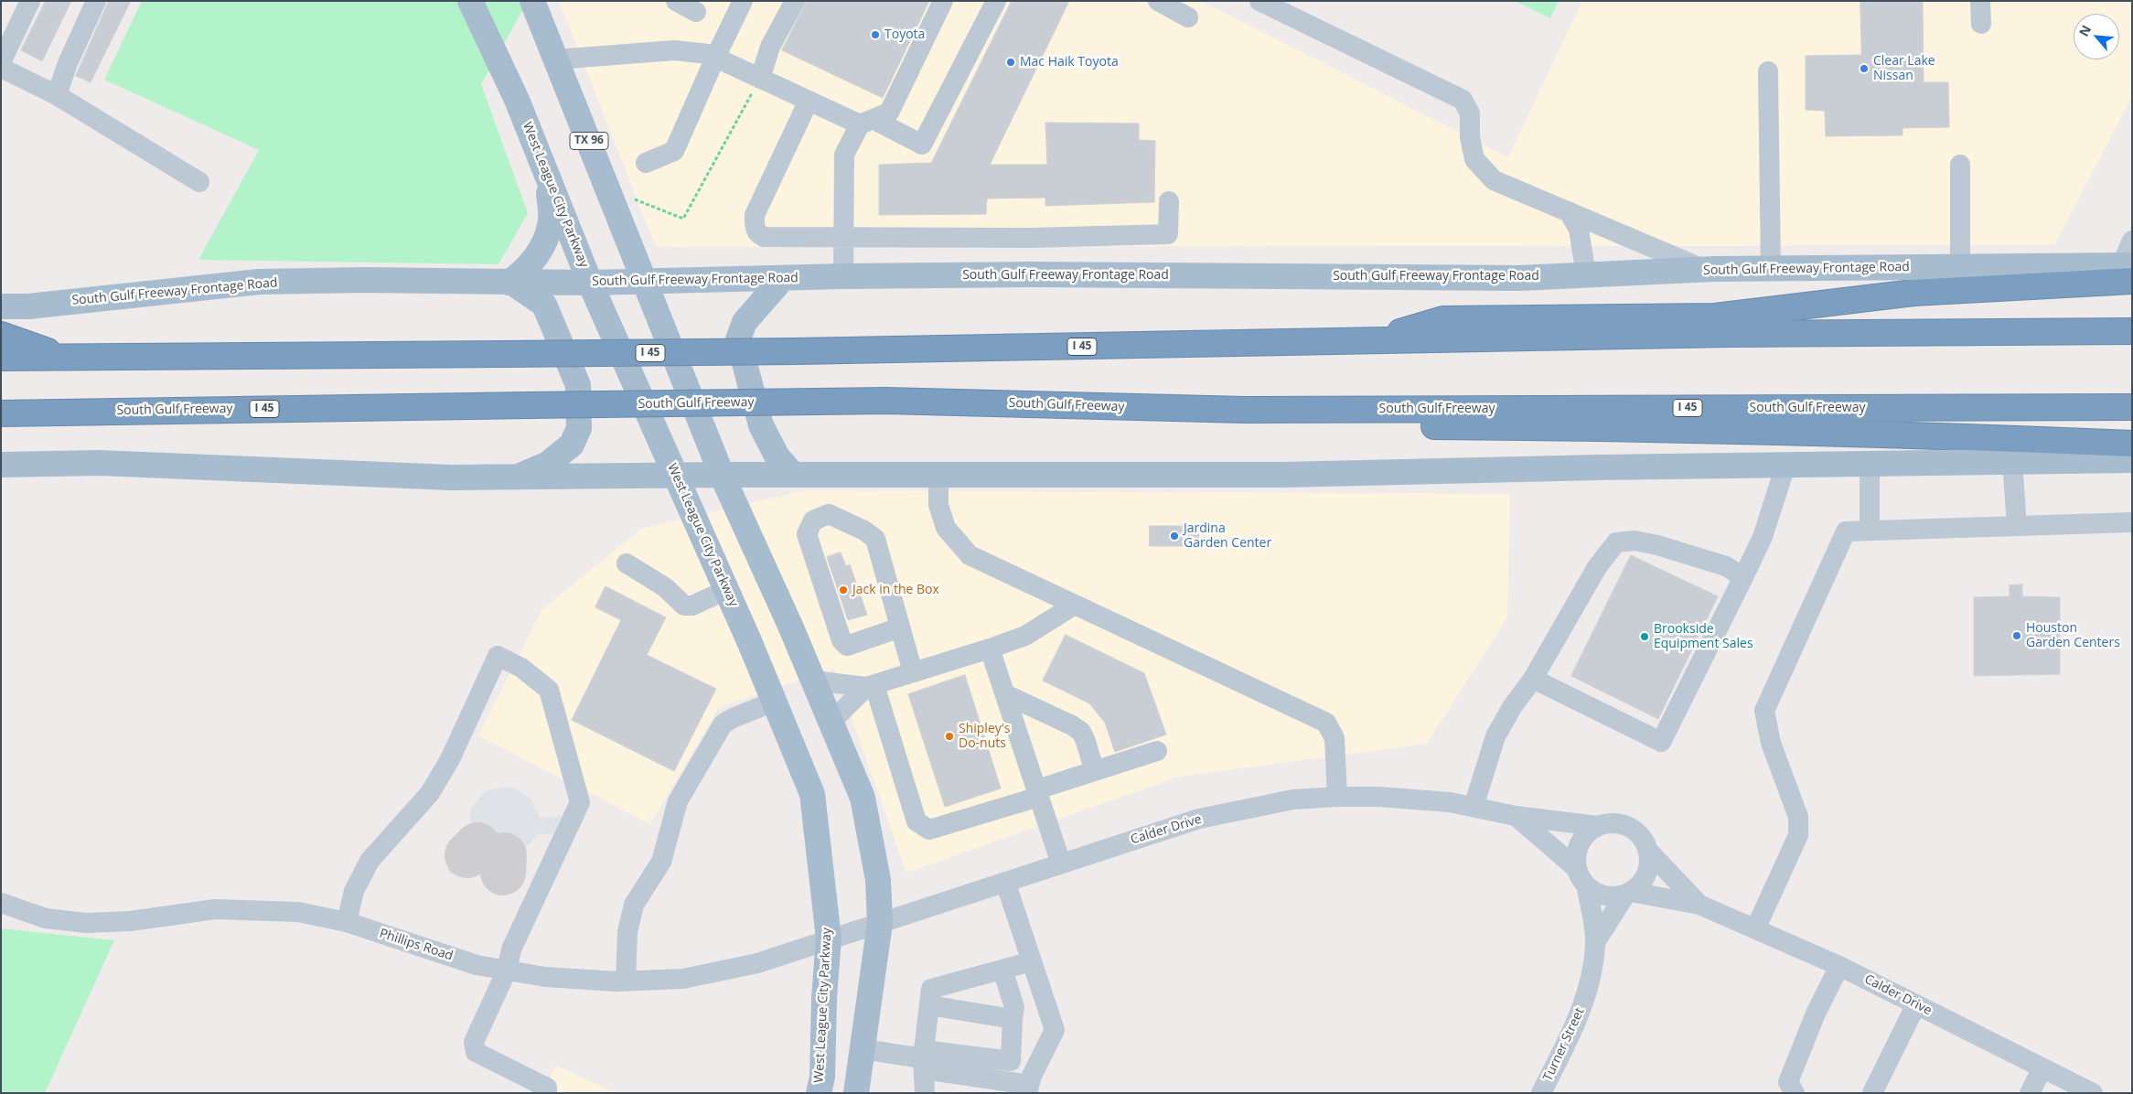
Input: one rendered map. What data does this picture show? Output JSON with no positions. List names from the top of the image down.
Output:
{
  "streets": {
    "highway": ["I 45", "South Gulf Freeway"],
    "main road": ["TX 96", "West League City Parkway", "South Gulf Freeway Frontage Road"],
    "street": ["Calder Drive", "Phillips Road", "Turner Street"]
  },
  "crossings": [
    ["TX 96", "South Gulf Freeway Frontage Road"],
    ["West League City Parkway", "South Gulf Freeway Frontage Road"],
    ["West League City Parkway", "Calder Drive"],
    ["West League City Parkway", "Phillips Road"],
    ["Calder Drive", "Phillips Road"],
    ["Calder Drive", "Turner Street"]
  ],
  "places": [
    "Toyota",
    "Mac Haik Toyota",
    "Clear Lake Nissan",
    "Jardina Garden Center",
    "Jack in the Box",
    "Houston Garden Centers",
    "Brookside Equipment Sales",
    "Shipley's Do-nuts"
  ],
  "north": "top left"
}
